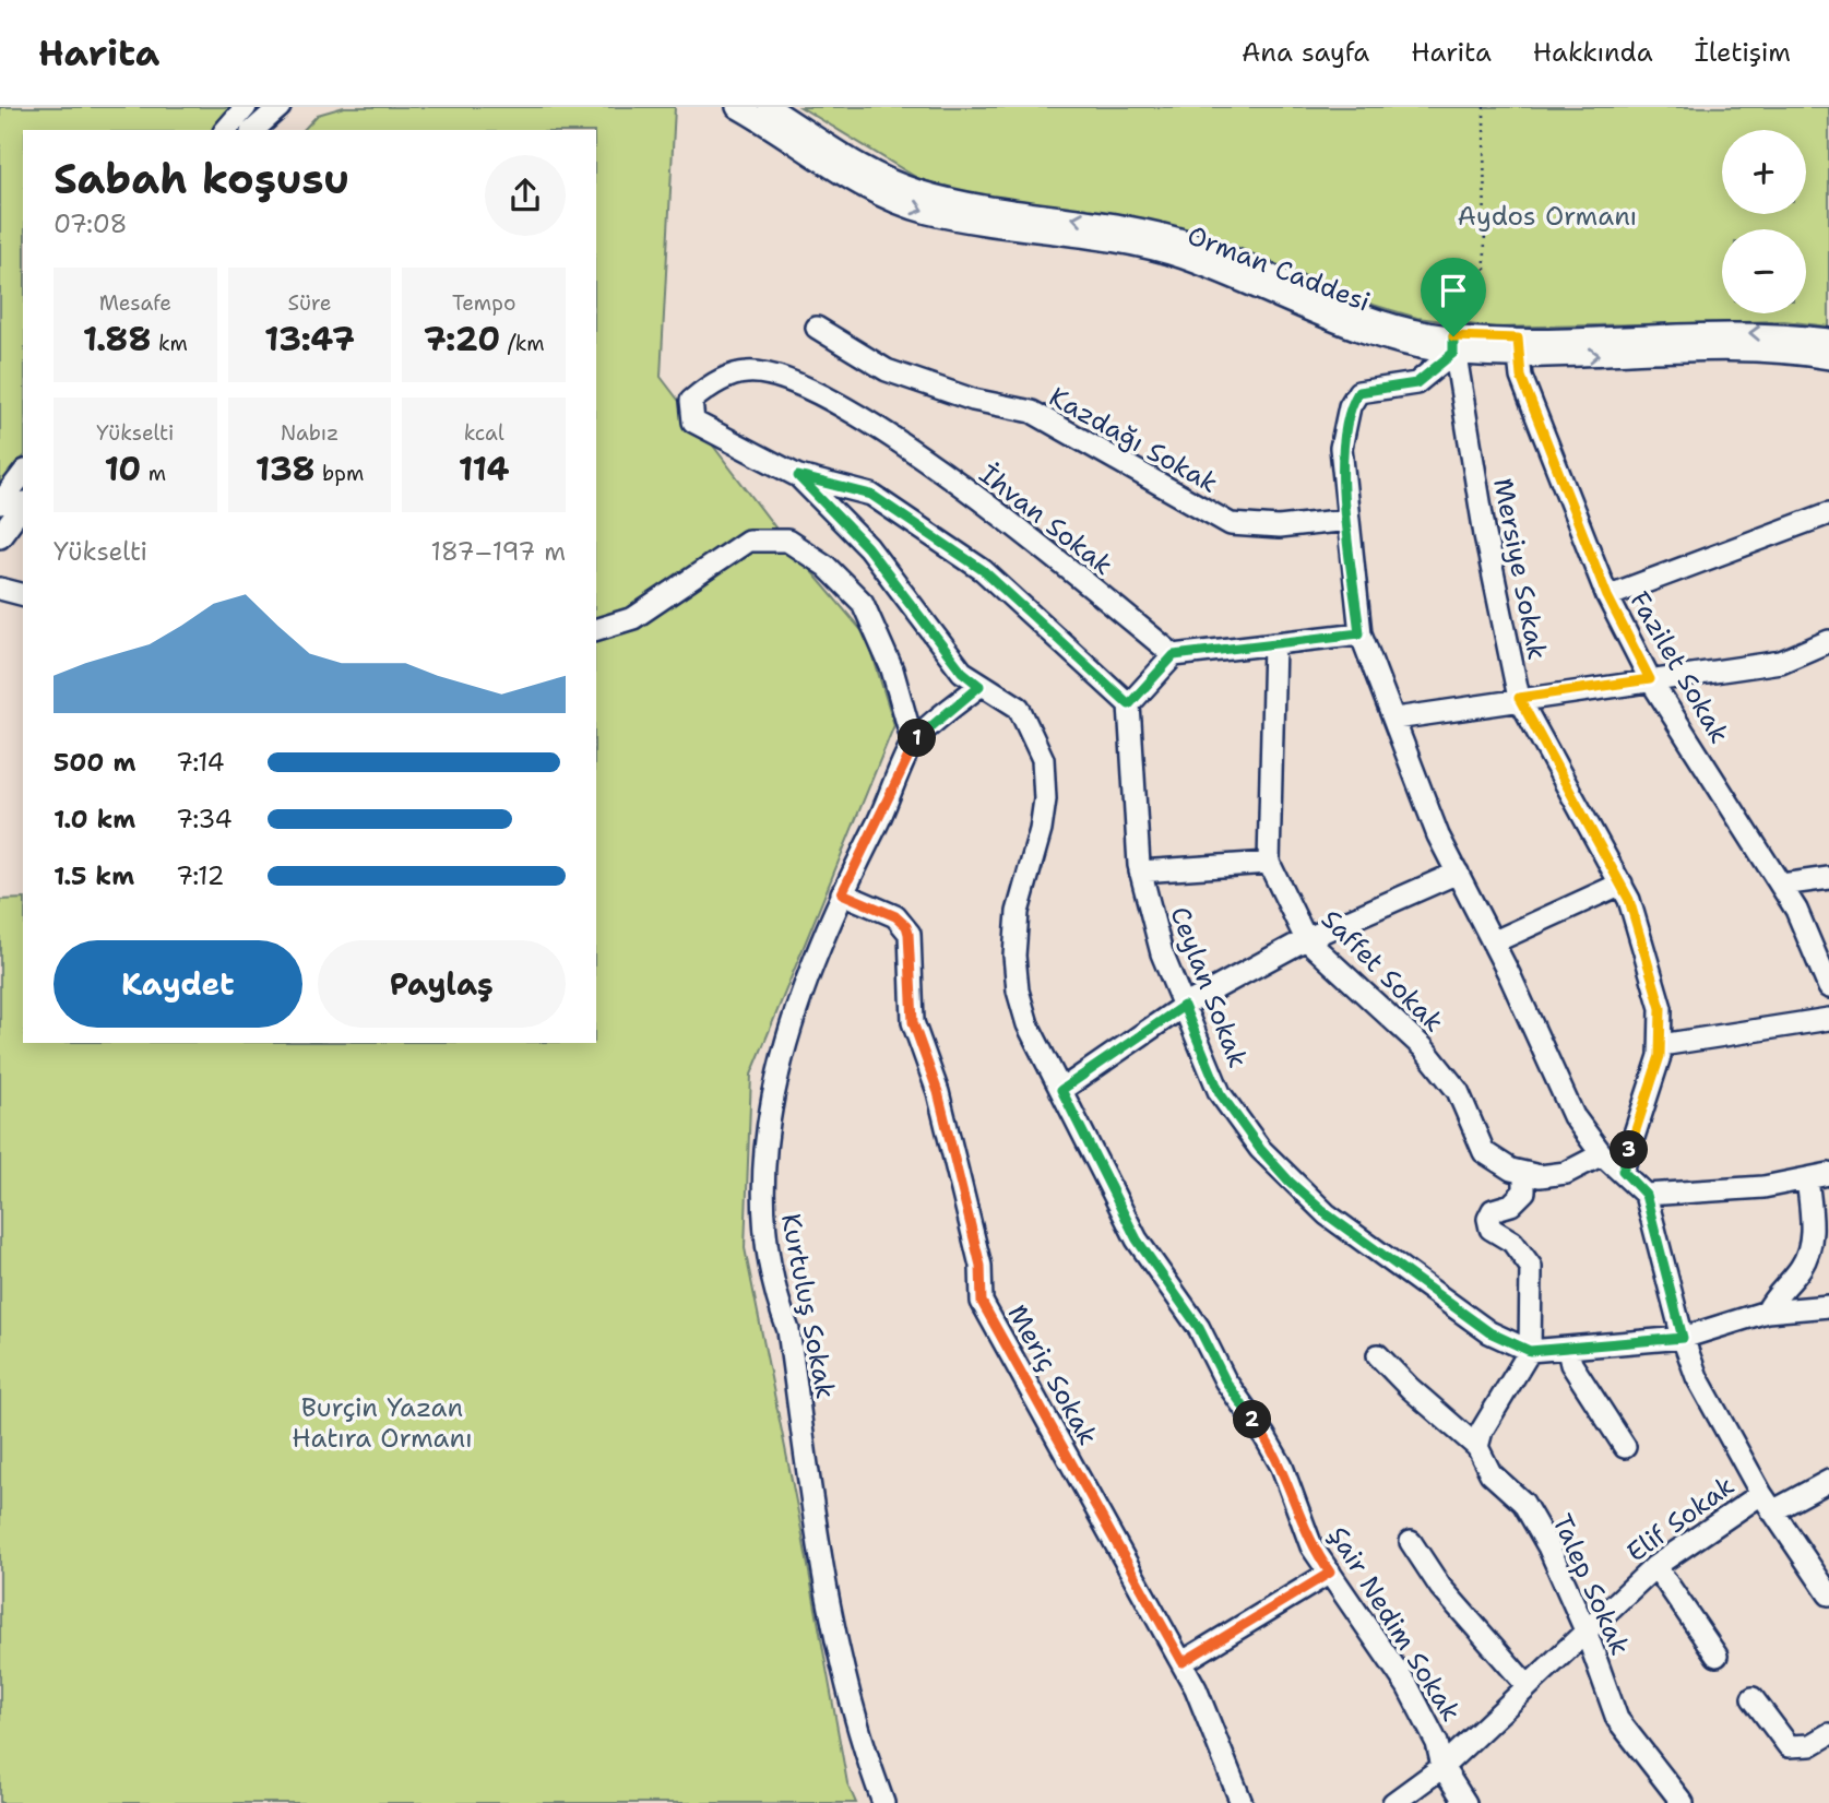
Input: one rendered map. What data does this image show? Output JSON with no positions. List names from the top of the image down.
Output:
{
  "streets": {
    "street": [
      "Orman Caddesi",
      "Kazdağı Sokak",
      "İhvan Sokak",
      "Mersiye Sokak",
      "Fazilet Sokak",
      "Saffet Sokak",
      "Ceylan Sokak",
      "Kurtuluş Sokak",
      "Meriç Sokak",
      "Elif Sokak",
      "Talep Sokak",
      "Şair Nedim Sokak"
    ]
  },
  "crossings": [
    ["Orman Caddesi", "Mersiye Sokak"],
    ["Orman Caddesi", "Fazilet Sokak"],
    ["İhvan Sokak", "Şair Nedim Sokak"],
    ["Kurtuluş Sokak", "Meriç Sokak"],
    ["Kurtuluş Sokak", "Şair Nedim Sokak"],
    ["Elif Sokak", "Talep Sokak"],
    ["Elif Sokak", "Şair Nedim Sokak"]
  ],
  "parks": ["Aydos Ormanı", "Burçin Yazan Hatıra Ormanı"],
  "page": {
    "header": "Harita",
    "nav": [
      "Ana sayfa",
      "Harita",
      "Hakkında",
      "İletişim"
    ],
    "map_buttons": ["+", "−"],
    "heading": ["Sabah koşusu", "07:08"],
    "stats": [
      ["Mesafe", "1.88 km"],
      ["Süre", "13:47"],
      ["Tempo", "7:20 /km"],
      ["Yükselti", "10 m"],
      ["Nabız", "138 bpm"],
      ["kcal", "114"]
    ],
    "chart": ["Yükselti", "187–197 m"],
    "pins": ["1", "3", "2"],
    "list": [
      {
        "name": "500 m",
        "note": "7:14"
      },
      {
        "name": "1.0 km",
        "note": "7:34"
      },
      {
        "name": "1.5 km",
        "note": "7:12"
      }
    ],
    "buttons": ["Kaydet", "Paylaş"]
  }
}
